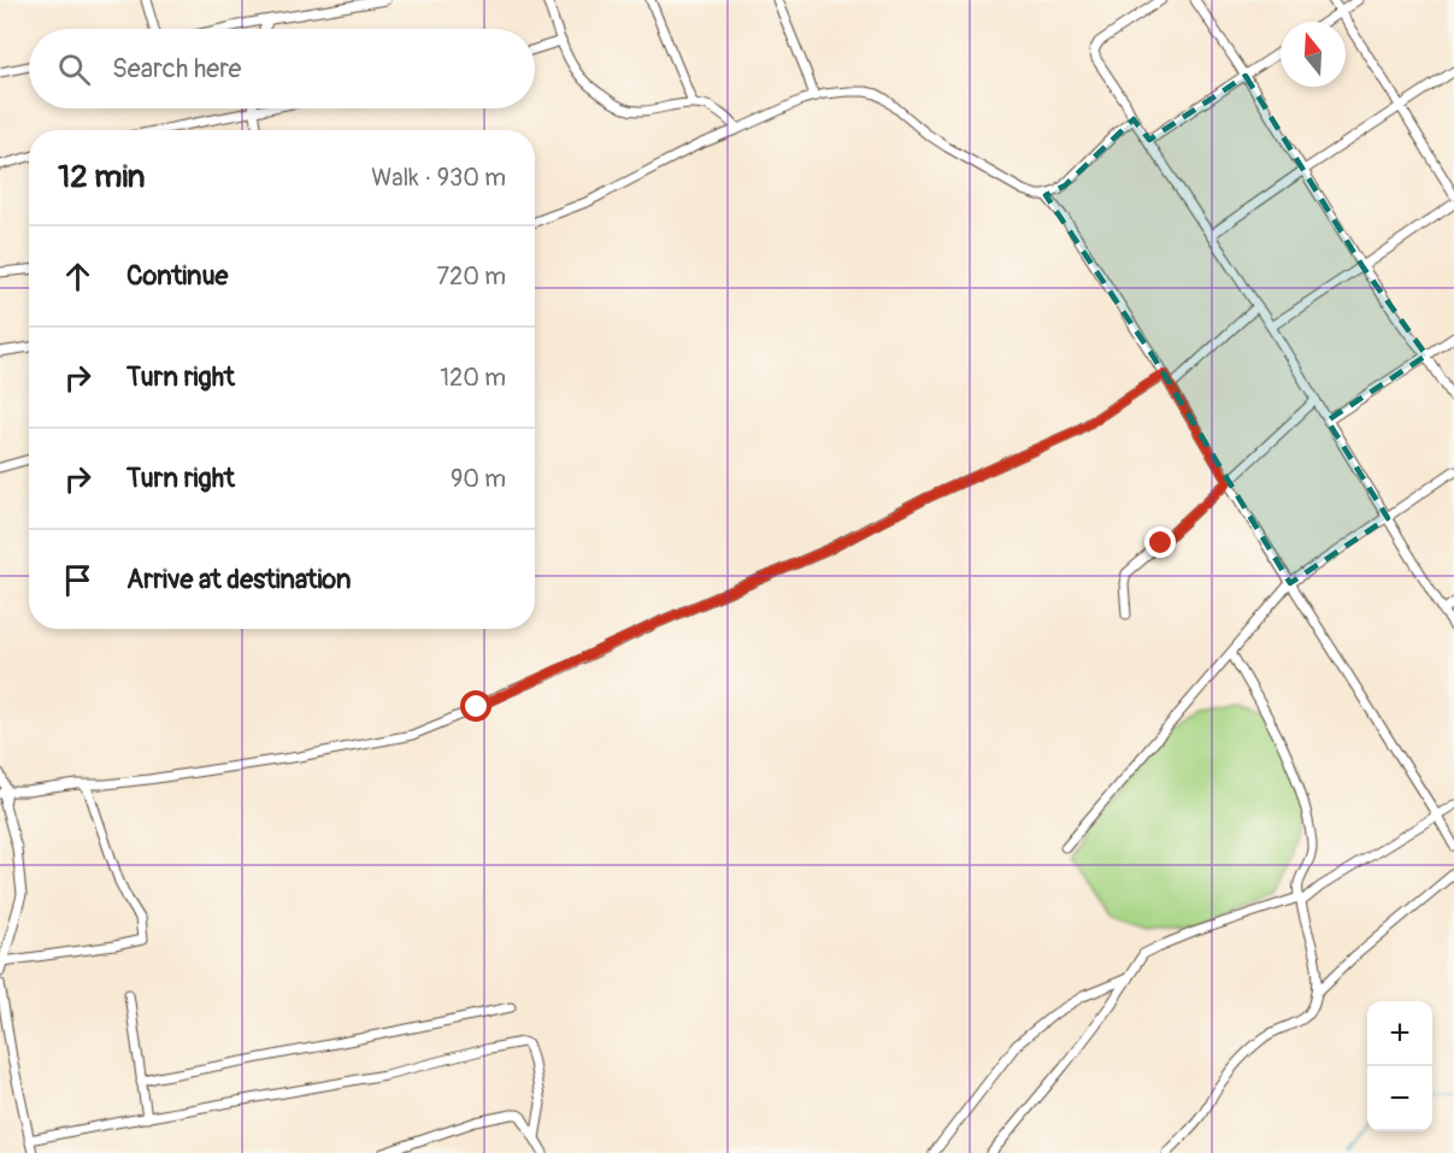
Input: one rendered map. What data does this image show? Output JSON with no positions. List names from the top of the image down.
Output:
{
  "north": "top",
  "page": {
    "search": "Search here",
    "heading": ["12 min", "Walk · 930 m"],
    "list": [
      ["Continue", "720 m"],
      ["Turn right", "120 m"],
      ["Turn right", "90 m"],
      "Arrive at destination"
    ],
    "map_buttons": ["+", "−"]
  }
}
